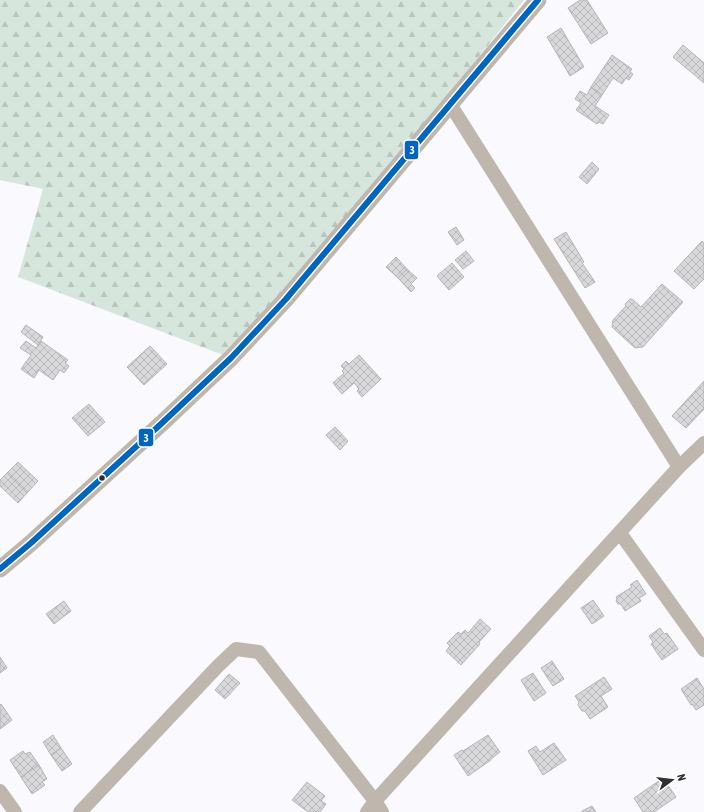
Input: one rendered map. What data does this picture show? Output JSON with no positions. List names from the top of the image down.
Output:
{
  "lines": ["transit line 3"],
  "north": "right"
}
